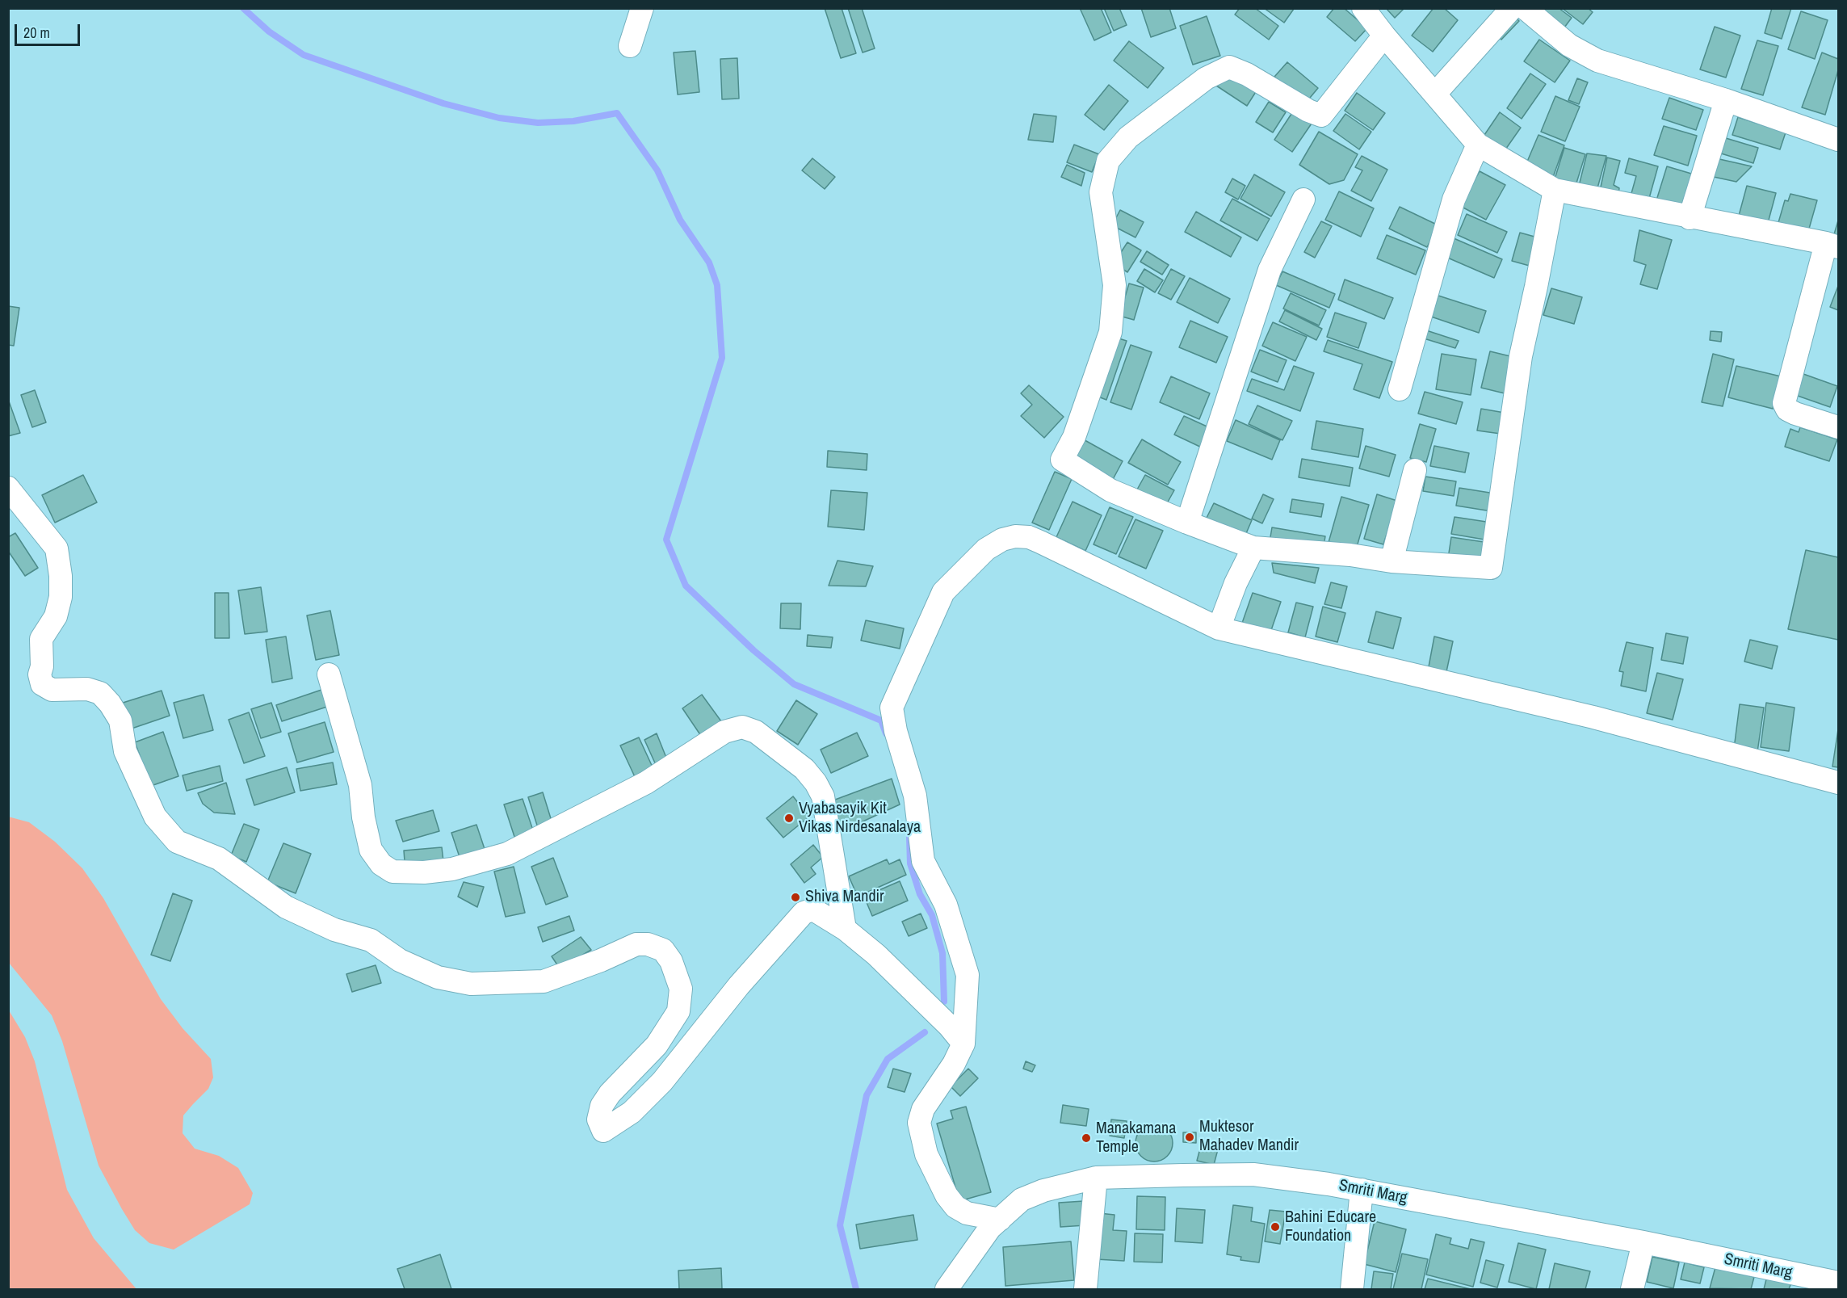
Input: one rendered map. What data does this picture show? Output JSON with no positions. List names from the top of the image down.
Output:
{
  "streets": {
    "street": ["Smriti Marg"]
  },
  "places": [
    "Vyabasayik Kit Vikas Nirdesanalaya",
    "Shiva Mandir",
    "Muktesor Mahadev Mandir",
    "Manakamana Temple",
    "Bahini Educare Foundation"
  ],
  "scale_bar": "20 m"
}
